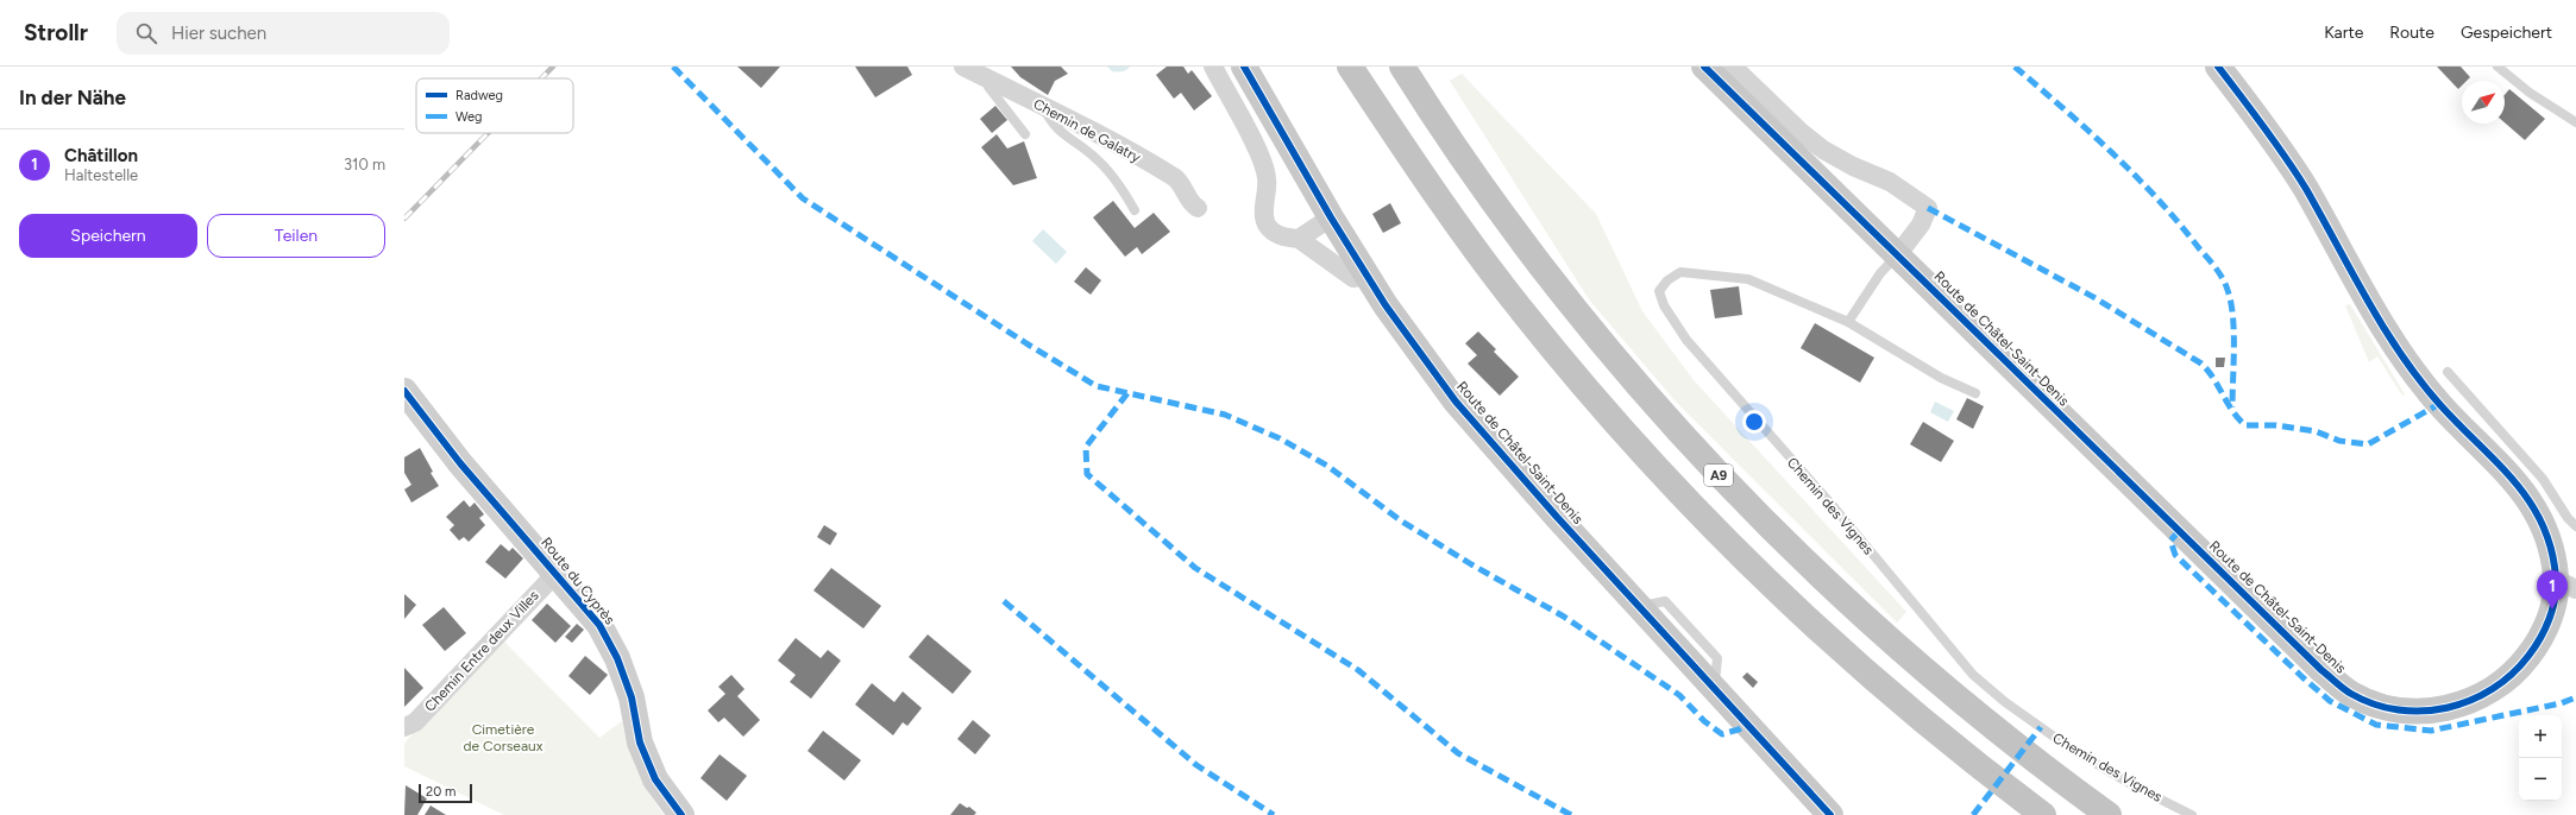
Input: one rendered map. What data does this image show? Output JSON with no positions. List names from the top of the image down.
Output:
{
  "streets": {
    "highway": ["A9"],
    "main road": ["Route de Châtel-Saint-Denis"],
    "street": ["Chemin de Galatry", "Route du Cyprès", "Chemin Entre deux Villes"],
    "lane": ["Chemin des Vignes"]
  },
  "crossings": [
    ["Route du Cyprès", "Chemin Entre deux Villes"]
  ],
  "parks": ["Cimetière de Corseaux"],
  "legend": ["Radweg", "Weg"],
  "scale_bar": "20 m",
  "north": "top right",
  "page": {
    "header": "Strollr",
    "search": "Hier suchen",
    "nav": ["Karte", "Route", "Gespeichert"],
    "heading": "In der Nähe",
    "list": [
      {
        "mark": "1",
        "name": "Châtillon",
        "note": "Haltestelle",
        "value": "310 m"
      }
    ],
    "buttons": ["Speichern", "Teilen"],
    "pins": "1",
    "map_buttons": ["+", "−"],
    "scale": "20 m"
  }
}
